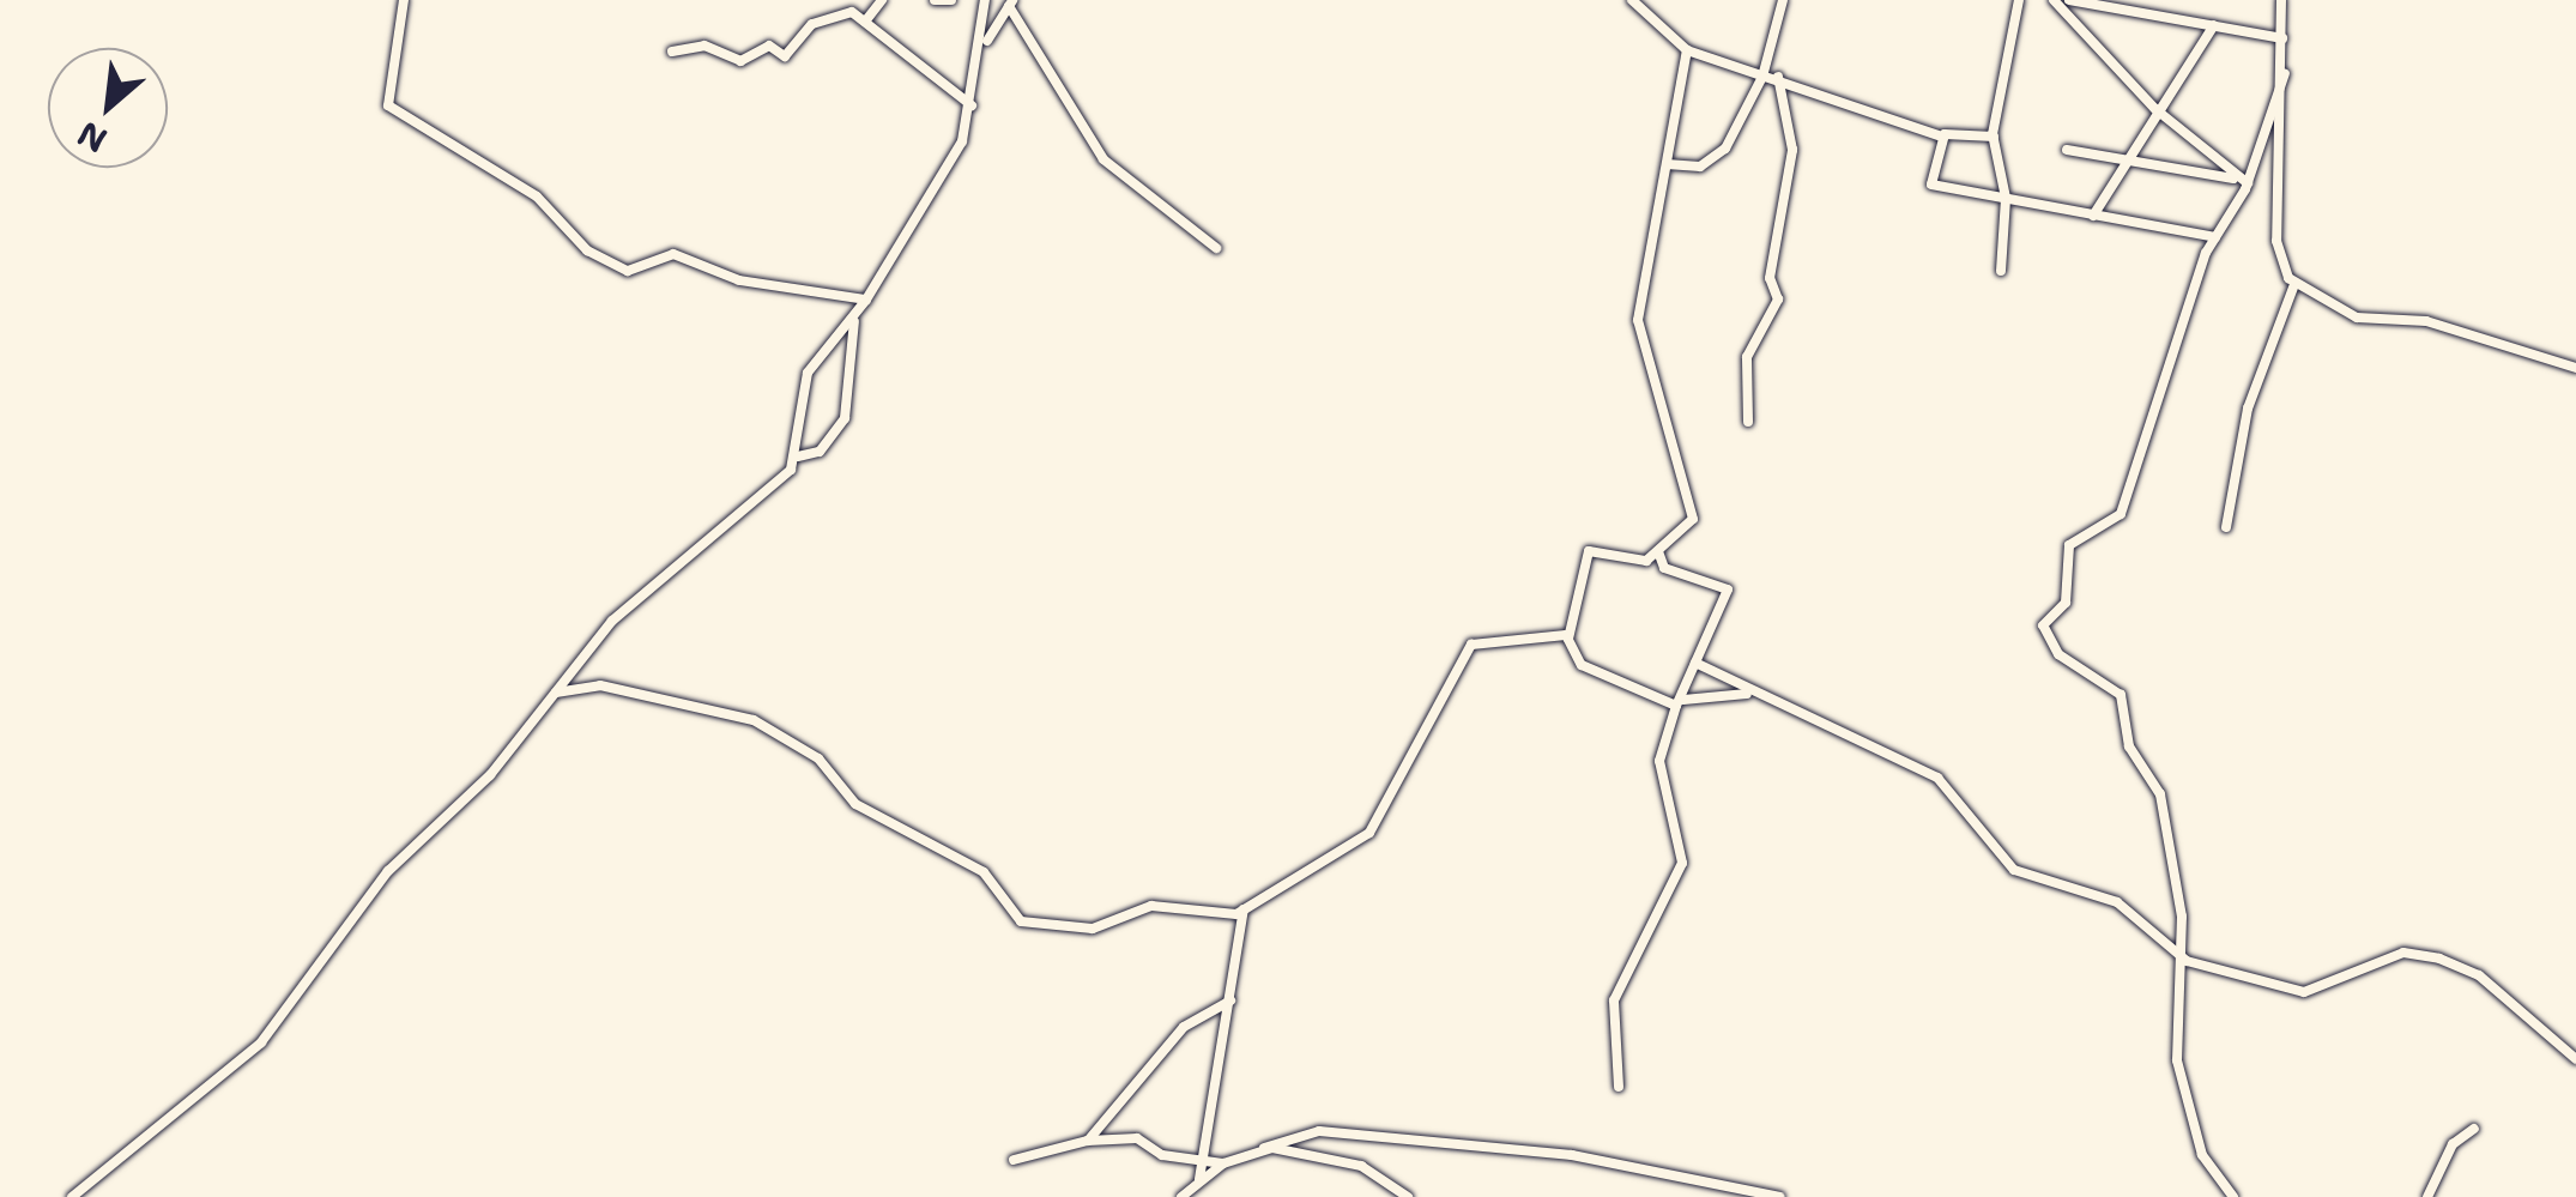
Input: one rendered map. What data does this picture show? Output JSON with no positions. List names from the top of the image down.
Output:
{
  "north": "bottom left"
}
